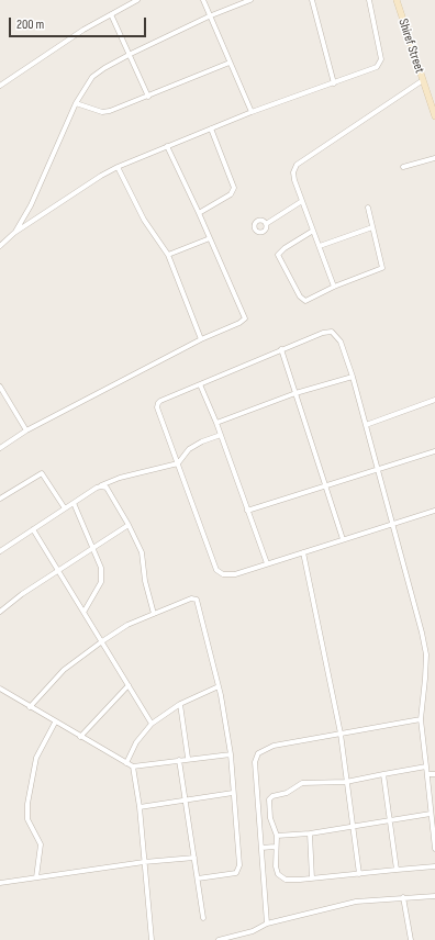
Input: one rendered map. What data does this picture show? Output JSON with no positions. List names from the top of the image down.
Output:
{
  "streets": {
    "main road": ["Shiref Street"]
  },
  "scale_bar": "200 m"
}
